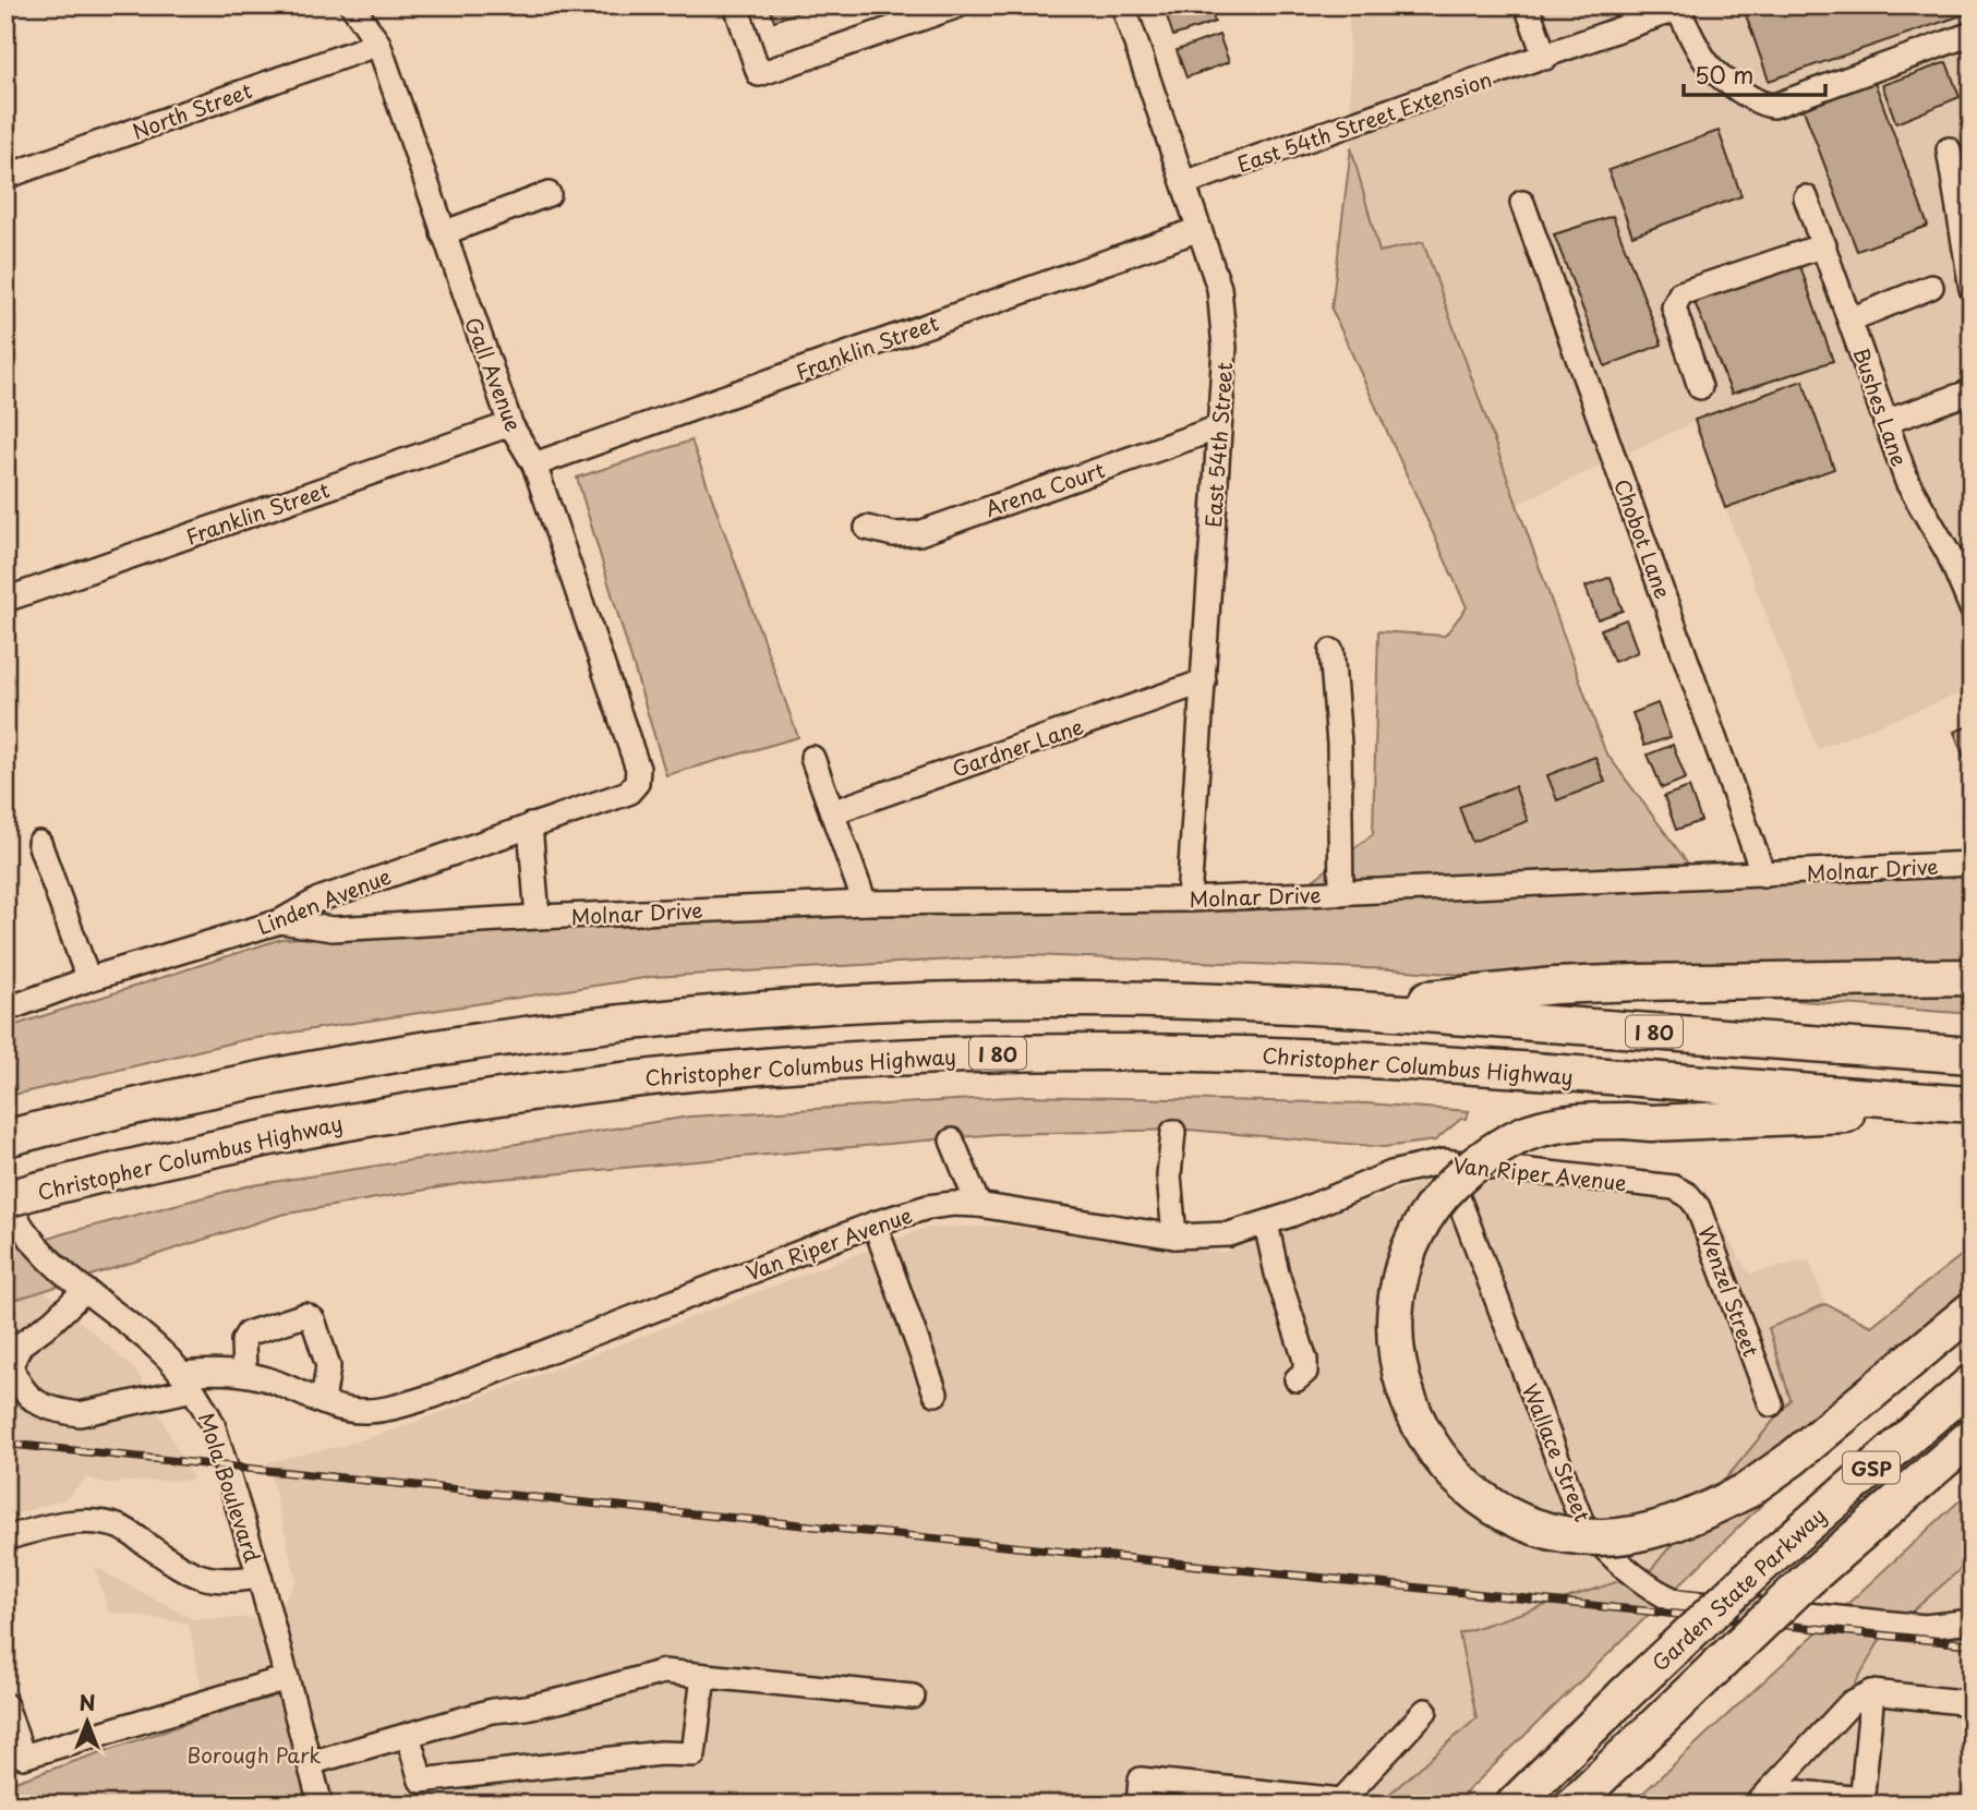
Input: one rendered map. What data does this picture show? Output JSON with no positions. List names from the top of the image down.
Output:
{
  "streets": {
    "highway": [
      "I 80",
      "Christopher Columbus Highway",
      "GSP",
      "Garden State Parkway"
    ],
    "street": [
      "North Street",
      "East 54th Street Extension",
      "Franklin Street",
      "Gall Avenue",
      "Bushes Lane",
      "East 54th Street",
      "Arena Court",
      "Chobot Lane",
      "Gardner Lane",
      "Molnar Drive",
      "Linden Avenue",
      "Van Riper Avenue",
      "Wenzel Street",
      "Wallace Street",
      "Mola Boulevard"
    ]
  },
  "crossings": [
    ["North Street", "Gall Avenue"],
    ["East 54th Street Extension", "East 54th Street"],
    ["Franklin Street", "Gall Avenue"],
    ["Franklin Street", "East 54th Street"],
    ["Gall Avenue", "Linden Avenue"],
    ["East 54th Street", "Arena Court"],
    ["East 54th Street", "Gardner Lane"],
    ["East 54th Street", "Molnar Drive"],
    ["Chobot Lane", "Molnar Drive"],
    ["Molnar Drive", "Linden Avenue"],
    ["Christopher Columbus Highway", "Mola Boulevard"],
    ["Van Riper Avenue", "Wenzel Street"],
    ["Van Riper Avenue", "Wallace Street"],
    ["Van Riper Avenue", "Mola Boulevard"]
  ],
  "parks": ["Borough Park"],
  "scale_bar": "50 m",
  "north": "top"
}
